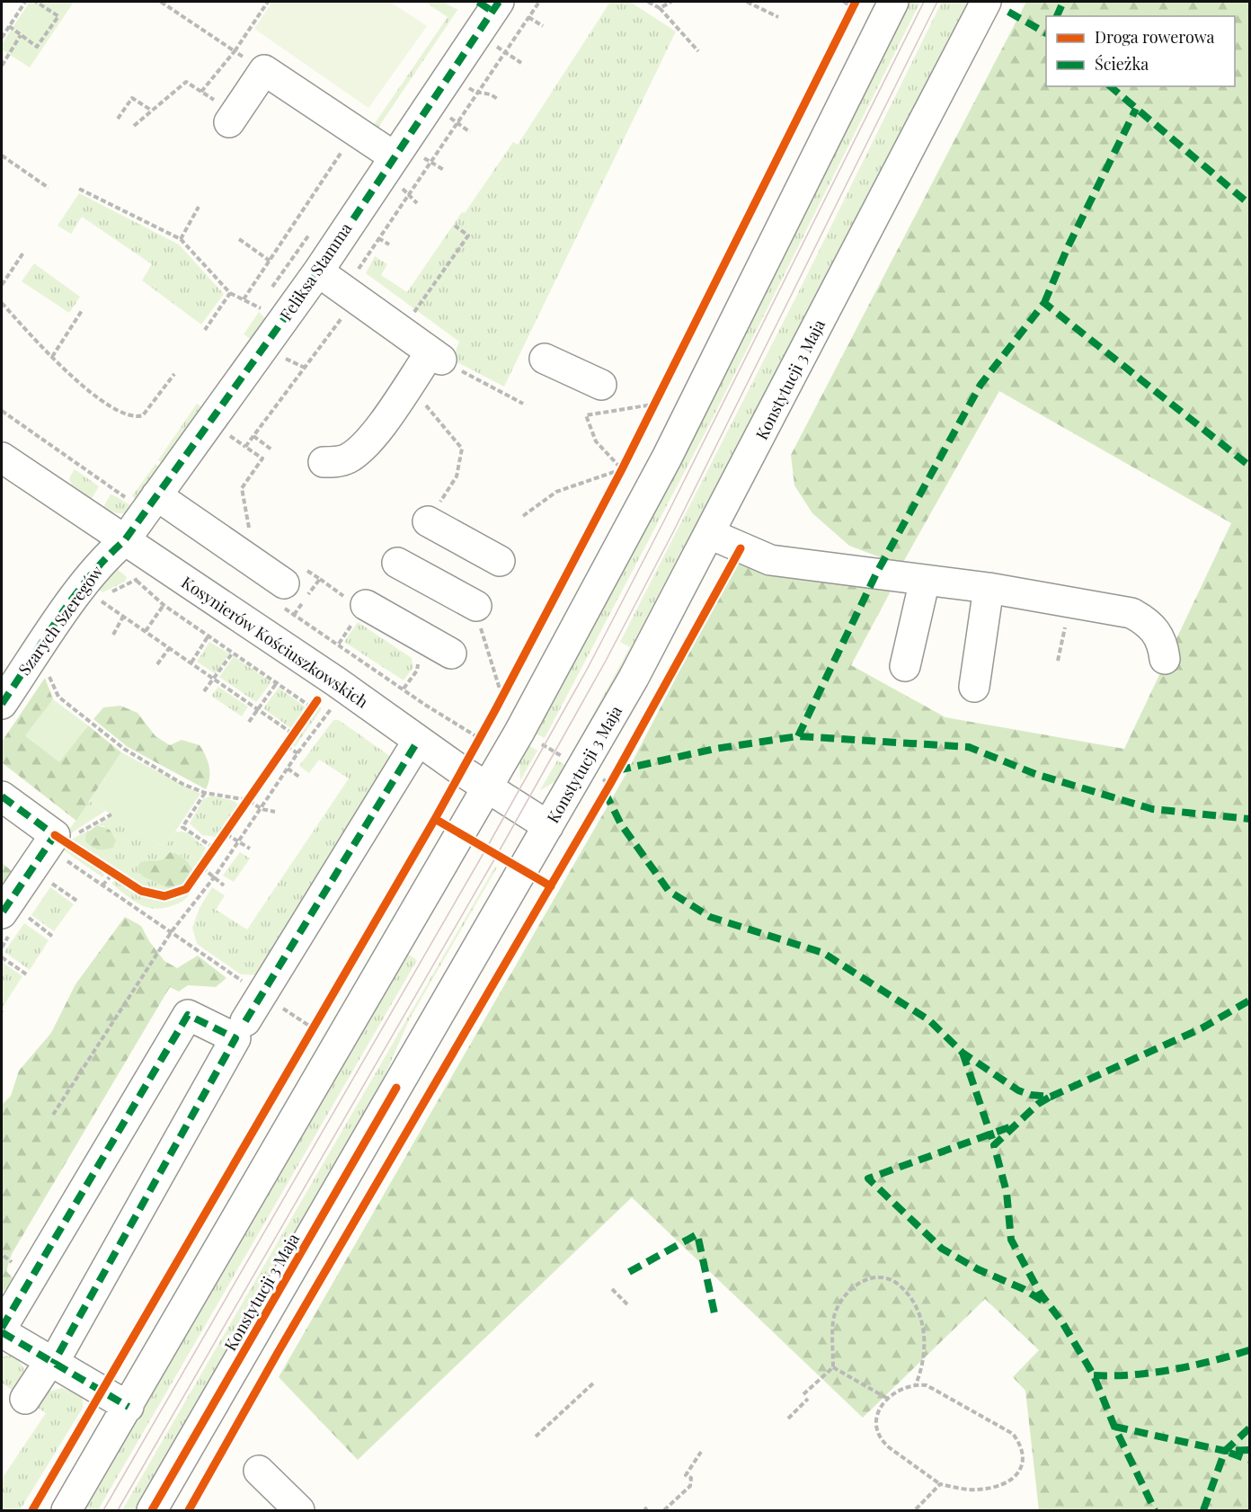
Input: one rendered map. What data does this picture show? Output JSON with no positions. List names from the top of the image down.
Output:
{
  "streets": {
    "street": [
      "Feliksa Stamma",
      "Konstytucji 3 Maja",
      "Szarych Szeregów",
      "Kosynierów Kościuszkowskich"
    ]
  },
  "crossings": [
    ["Feliksa Stamma", "Szarych Szeregów"],
    ["Feliksa Stamma", "Kosynierów Kościuszkowskich"],
    ["Konstytucji 3 Maja", "Kosynierów Kościuszkowskich"],
    ["Szarych Szeregów", "Kosynierów Kościuszkowskich"]
  ],
  "legend": ["Droga rowerowa", "Ścieżka"]
}
